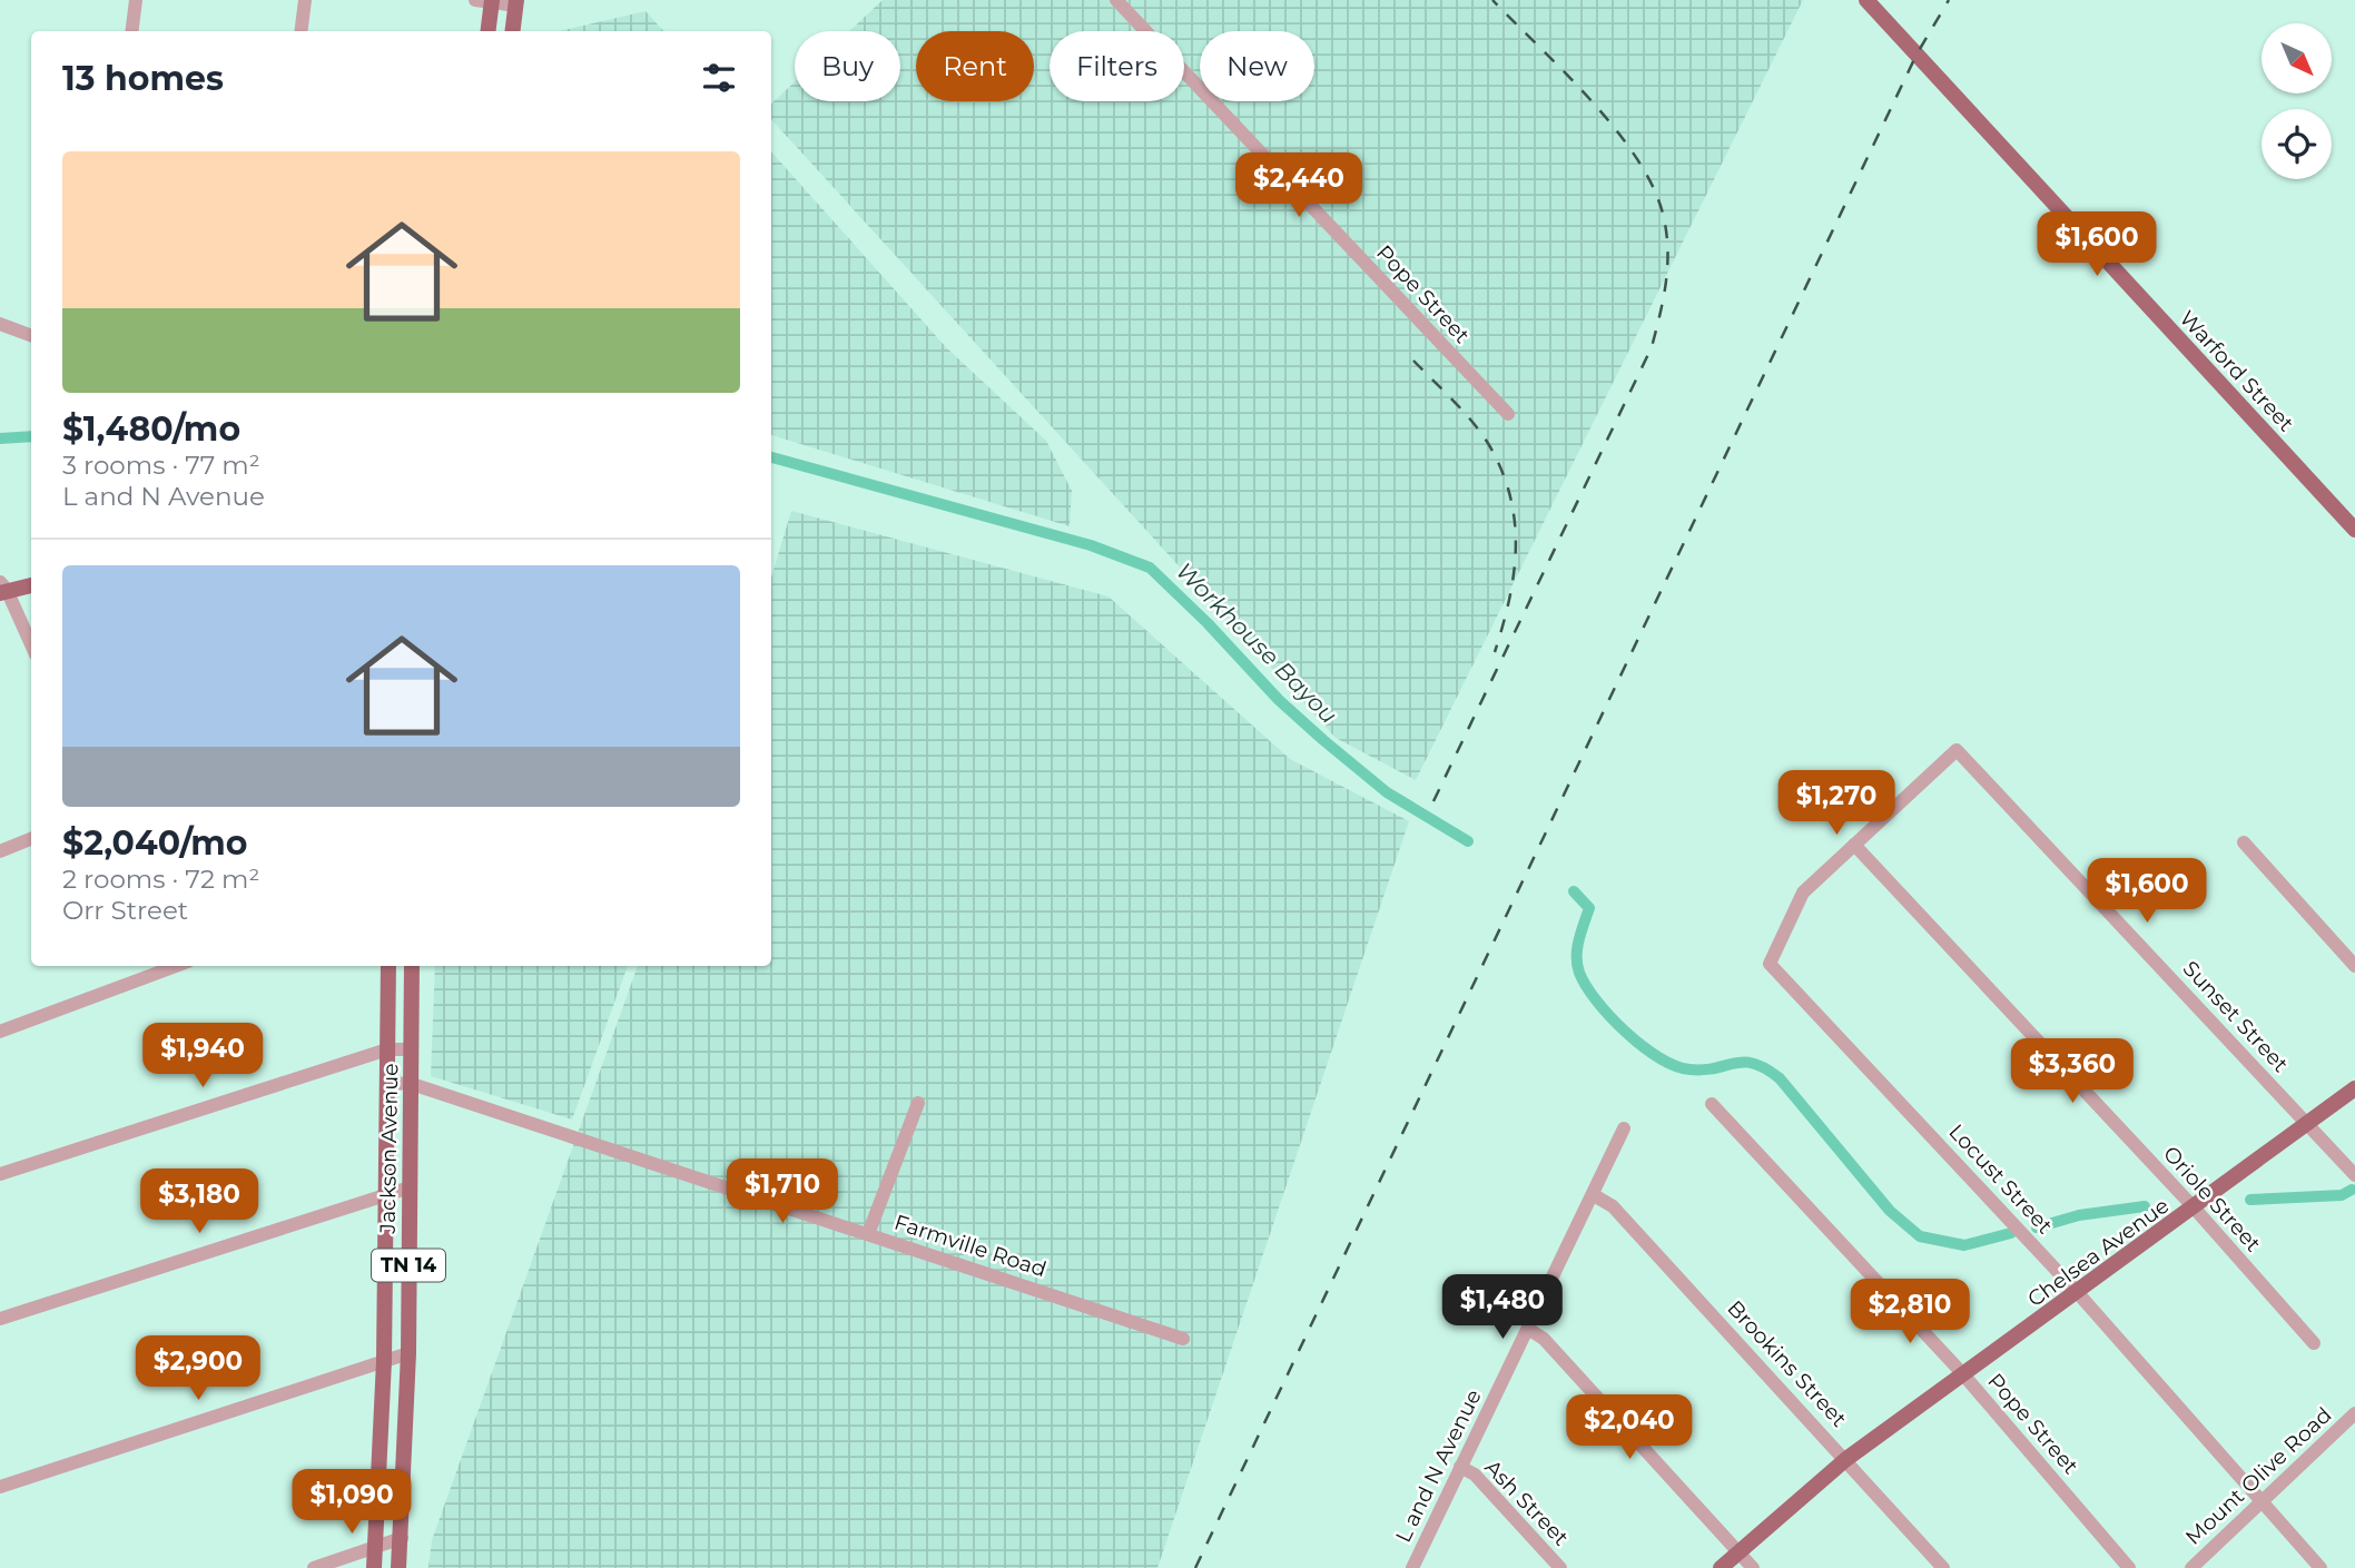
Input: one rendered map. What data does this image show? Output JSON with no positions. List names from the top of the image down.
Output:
{
  "streets": {
    "main road": [
      "Warford Street",
      "Jackson Avenue",
      "Chelsea Avenue",
      "TN 14"
    ],
    "street": [
      "Pope Street",
      "Sunset Street",
      "Locust Street",
      "Oriole Street",
      "Farmville Road",
      "Brookins Street",
      "L and N Avenue",
      "Mount Olive Road",
      "Ash Street"
    ]
  },
  "crossings": [
    ["Pope Street", "Chelsea Avenue"],
    ["Sunset Street", "Locust Street"],
    ["Sunset Street", "Oriole Street"],
    ["Sunset Street", "Chelsea Avenue"],
    ["Jackson Avenue", "Farmville Road"],
    ["Locust Street", "Oriole Street"],
    ["Locust Street", "Chelsea Avenue"],
    ["Locust Street", "Mount Olive Road"],
    ["Oriole Street", "Chelsea Avenue"],
    ["Chelsea Avenue", "Brookins Street"],
    ["Brookins Street", "L and N Avenue"],
    ["L and N Avenue", "Ash Street"]
  ],
  "water": ["Workhouse Bayou"],
  "north": "bottom right",
  "page": {
    "chip": [
      "Buy",
      "Rent",
      "Filters",
      "New"
    ],
    "heading": "13 homes",
    "list": [
      {
        "name": "$1,480/mo",
        "note": "3 rooms · 77 m² · L and N Avenue"
      },
      {
        "name": "$2,040/mo",
        "note": "2 rooms · 72 m² · Orr Street"
      }
    ],
    "price": [
      "$2,440",
      "$1,600",
      "$1,270",
      "$1,600",
      "$1,940",
      "$3,360",
      "$1,710",
      "$3,180",
      "$1,480",
      "$2,810",
      "$2,900",
      "$2,040",
      "$1,090"
    ]
  }
}
